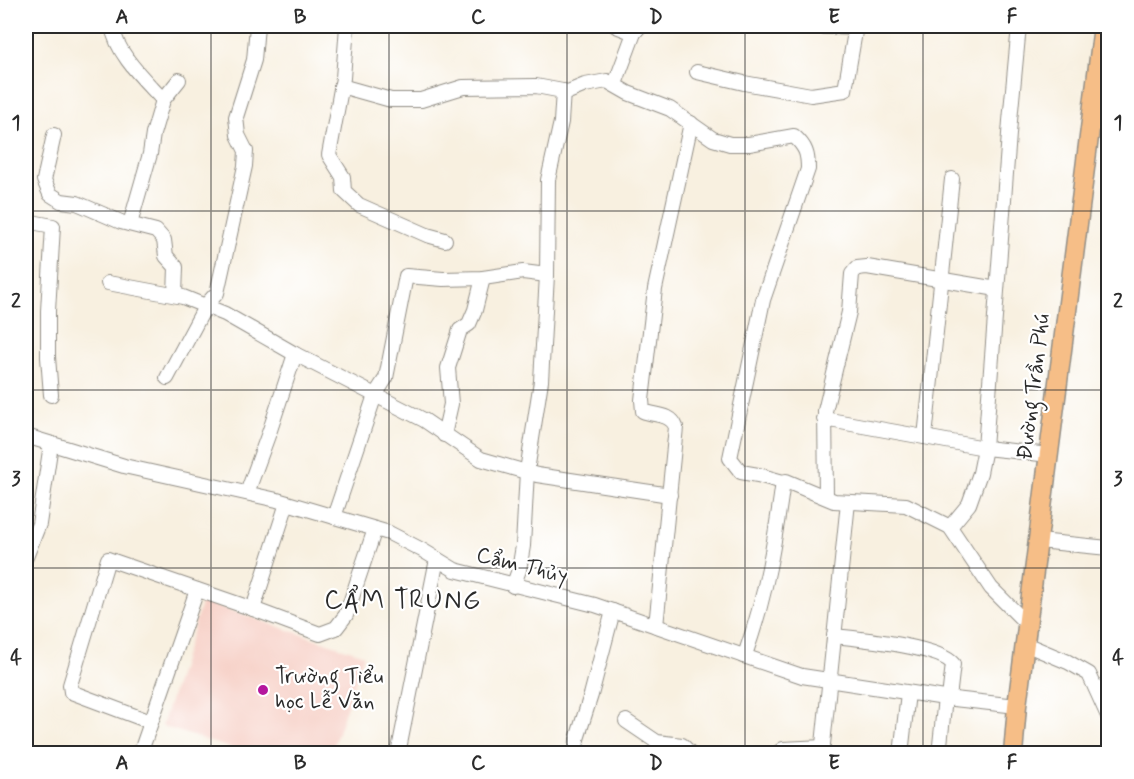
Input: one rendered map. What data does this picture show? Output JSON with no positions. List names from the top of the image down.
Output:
{
  "streets": {
    "main road": ["Đường Trần Phú"],
    "street": ["Cẩm Thủy"]
  },
  "crossings": [
    ["Đường Trần Phú", "Cẩm Thủy"]
  ],
  "districts": ["CẨM TRUNG"],
  "places": ["Trường Tiểu học Lễ Văn"],
  "grid": {
    "columns": [
      "A",
      "B",
      "C",
      "D",
      "E",
      "F"
    ],
    "rows": [
      "1",
      "2",
      "3",
      "4"
    ]
  }
}
